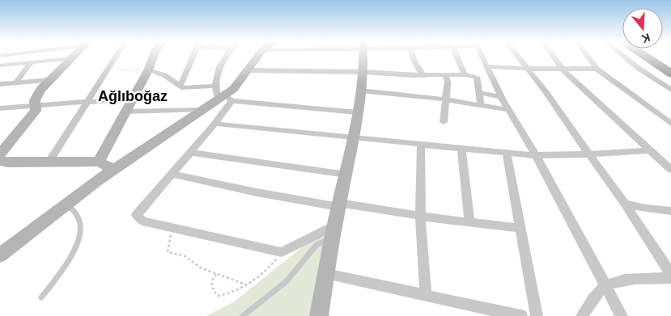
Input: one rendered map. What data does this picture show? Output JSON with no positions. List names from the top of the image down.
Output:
{
  "districts": ["Ağlıboğaz"],
  "north": "bottom"
}
